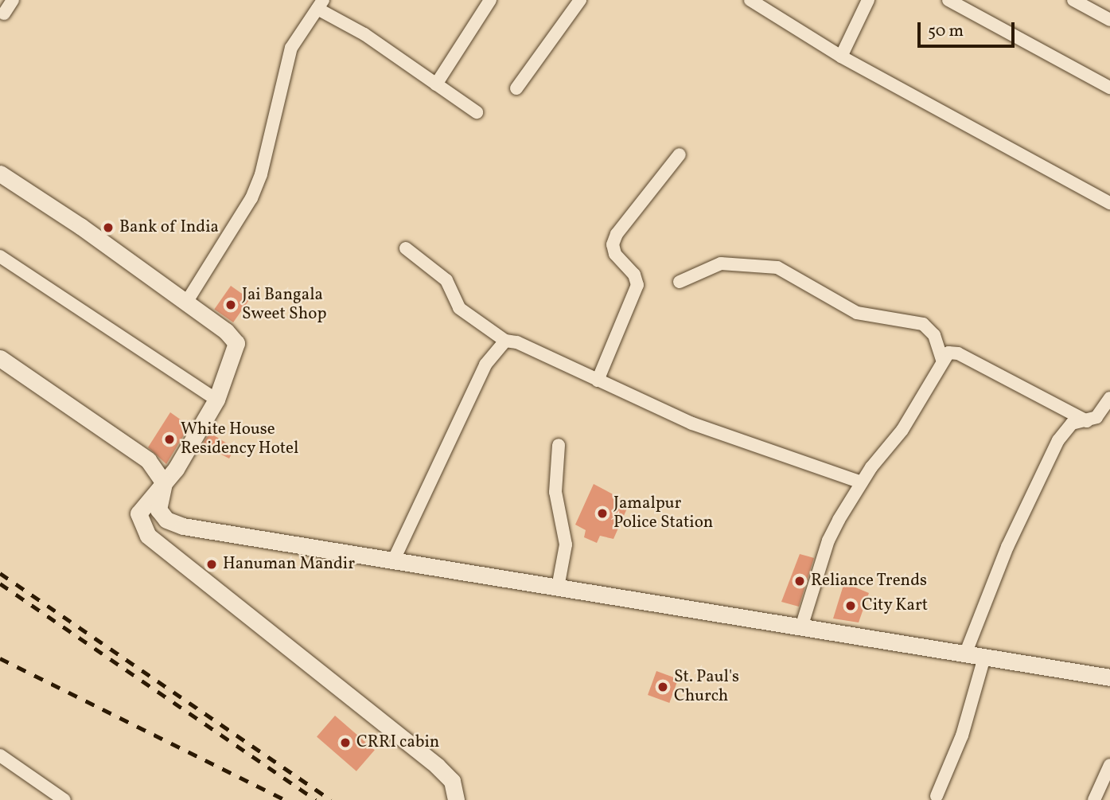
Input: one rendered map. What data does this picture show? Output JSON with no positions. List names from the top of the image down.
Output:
{
  "places": [
    "Bank of India",
    "Jai Bangala Sweet Shop",
    "White House Residency Hotel",
    "Jamalpur Police Station",
    "Hanuman Mandir",
    "Reliance Trends",
    "City Kart",
    "St. Paul's Church",
    "CRRI cabin"
  ],
  "scale_bar": "50 m"
}
